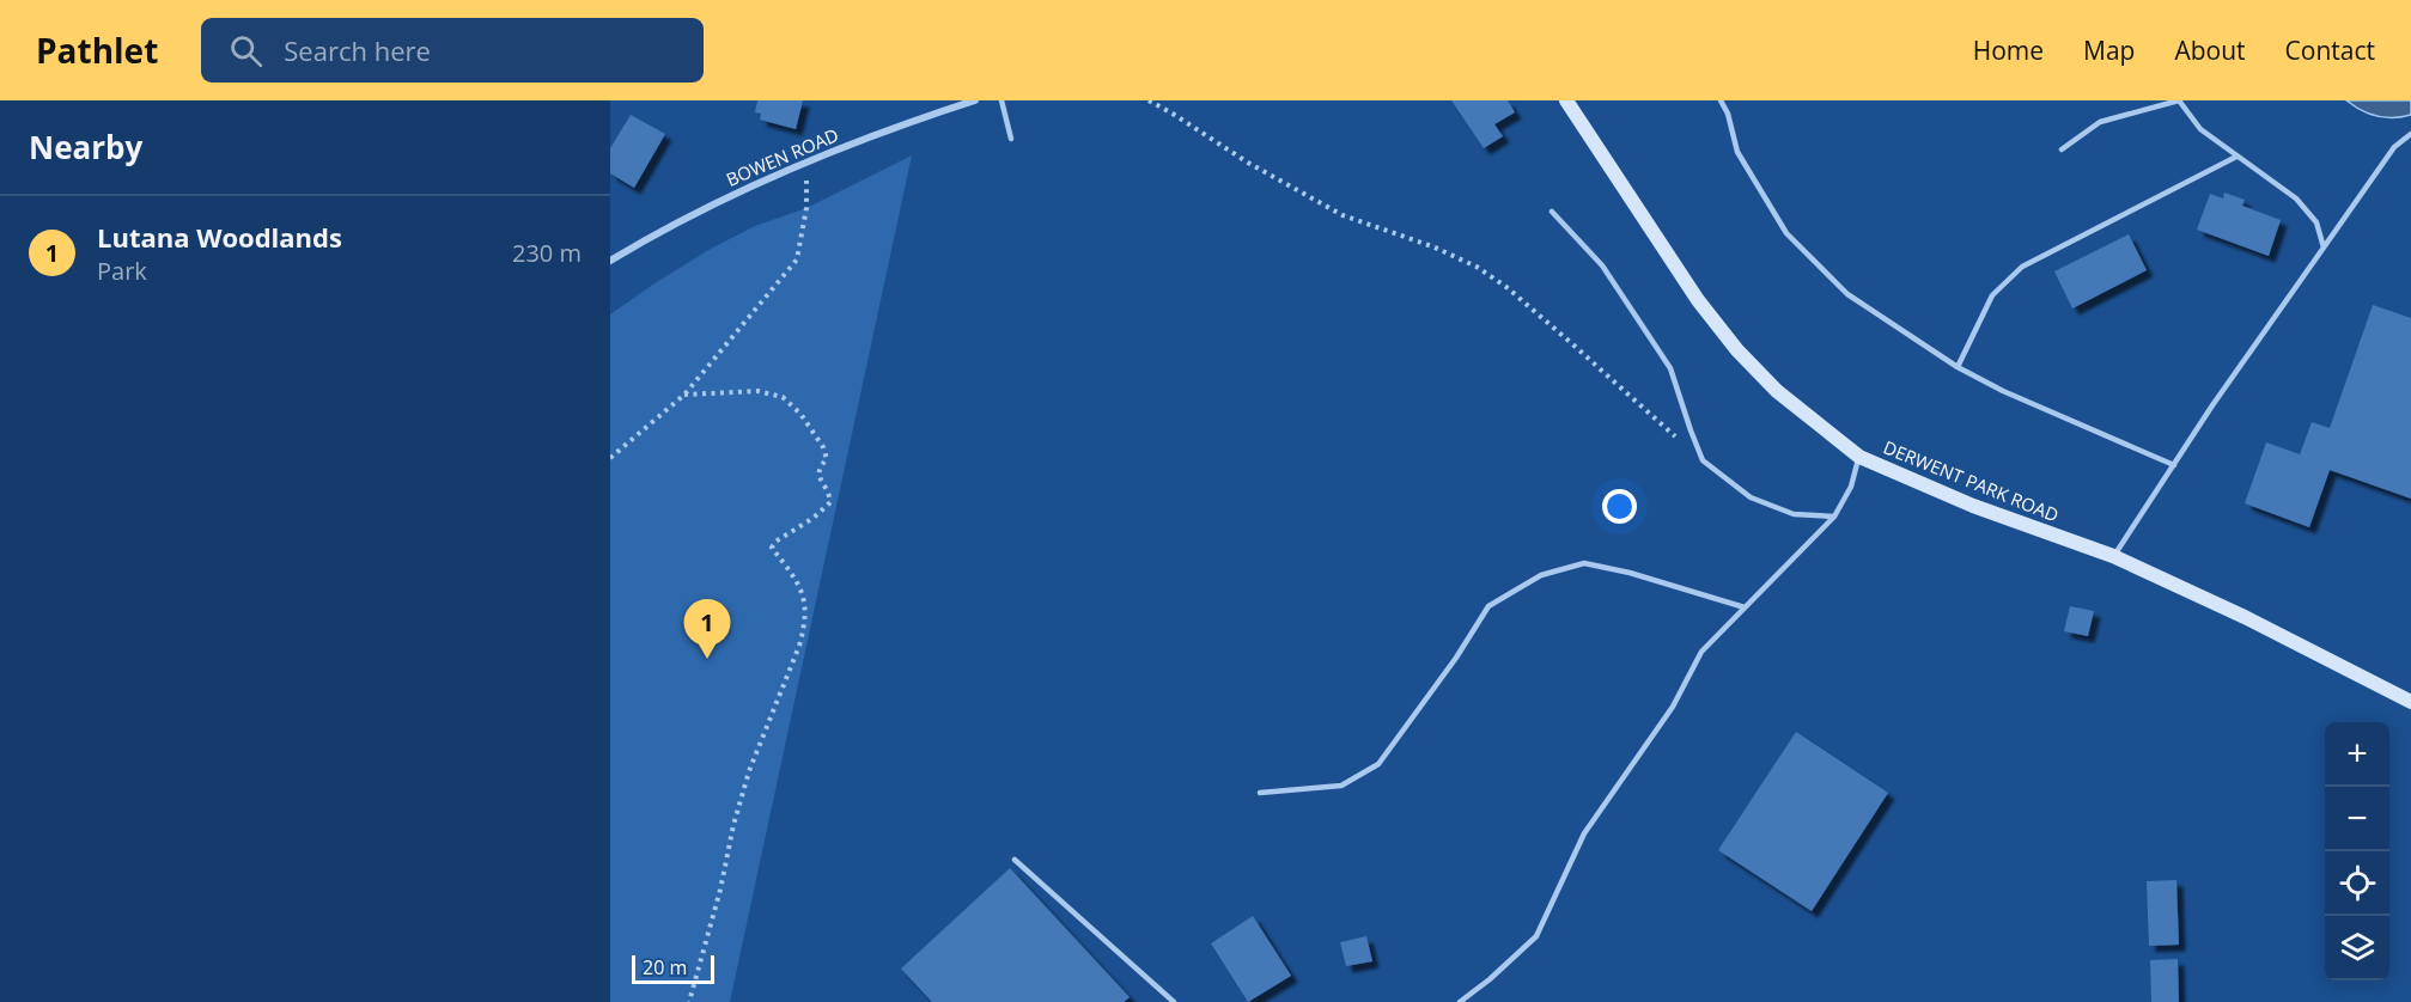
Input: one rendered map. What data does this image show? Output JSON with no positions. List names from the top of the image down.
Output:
{
  "streets": {
    "street": ["BOWEN ROAD", "DERWENT PARK ROAD"]
  },
  "scale_bar": "20 m",
  "page": {
    "header": "Pathlet",
    "search": "Search here",
    "nav": [
      "Home",
      "Map",
      "About",
      "Contact"
    ],
    "heading": "Nearby",
    "list": [
      {
        "mark": "1",
        "name": "Lutana Woodlands",
        "note": "Park",
        "value": "230 m"
      }
    ],
    "pins": "1",
    "map_buttons": ["+", "−"],
    "scale": "20 m"
  }
}
